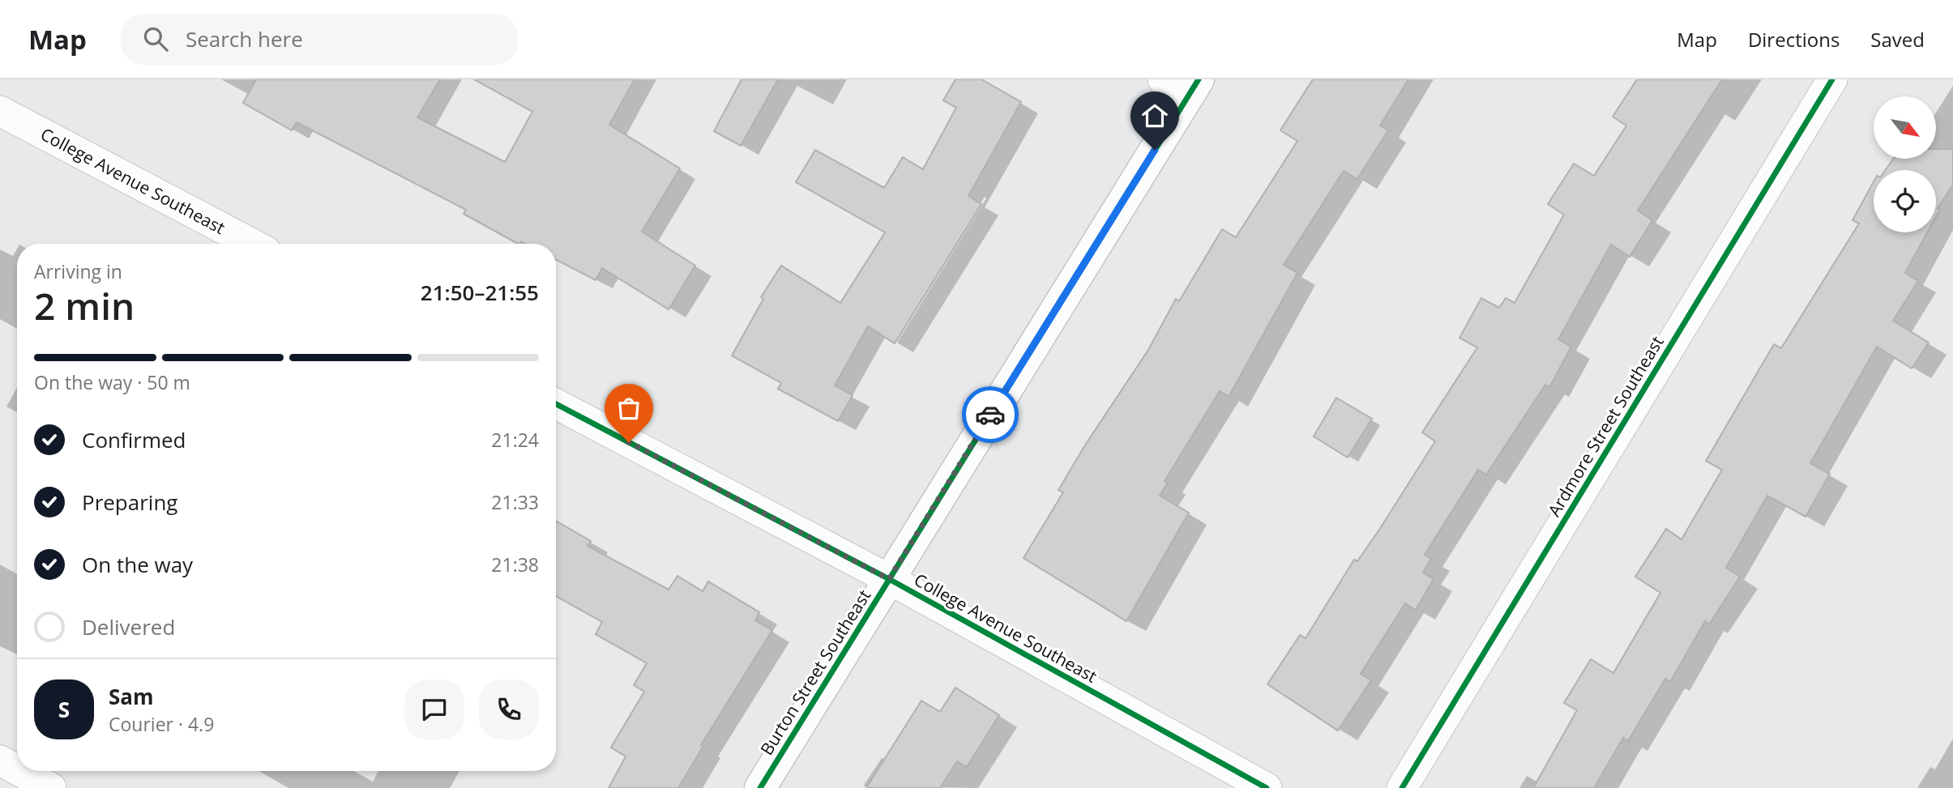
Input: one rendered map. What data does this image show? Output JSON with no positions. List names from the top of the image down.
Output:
{
  "streets": {
    "main road": ["Burton Street Southeast"],
    "street": ["College Avenue Southeast", "Ardmore Street Southeast"]
  },
  "crossings": [
    ["College Avenue Southeast", "Burton Street Southeast"]
  ],
  "north": "bottom right",
  "page": {
    "header": "Map",
    "search": "Search here",
    "nav": ["Map", "Directions", "Saved"],
    "heading": ["2 min", "Arriving in", "21:50–21:55"],
    "panel": ["Sam", "Courier · 4.9"],
    "bar": "On the way · 50 m",
    "list": [
      ["Confirmed", "21:24"],
      ["Preparing", "21:33"],
      ["On the way", "21:38"],
      "Delivered"
    ],
    "round": "S"
  }
}
